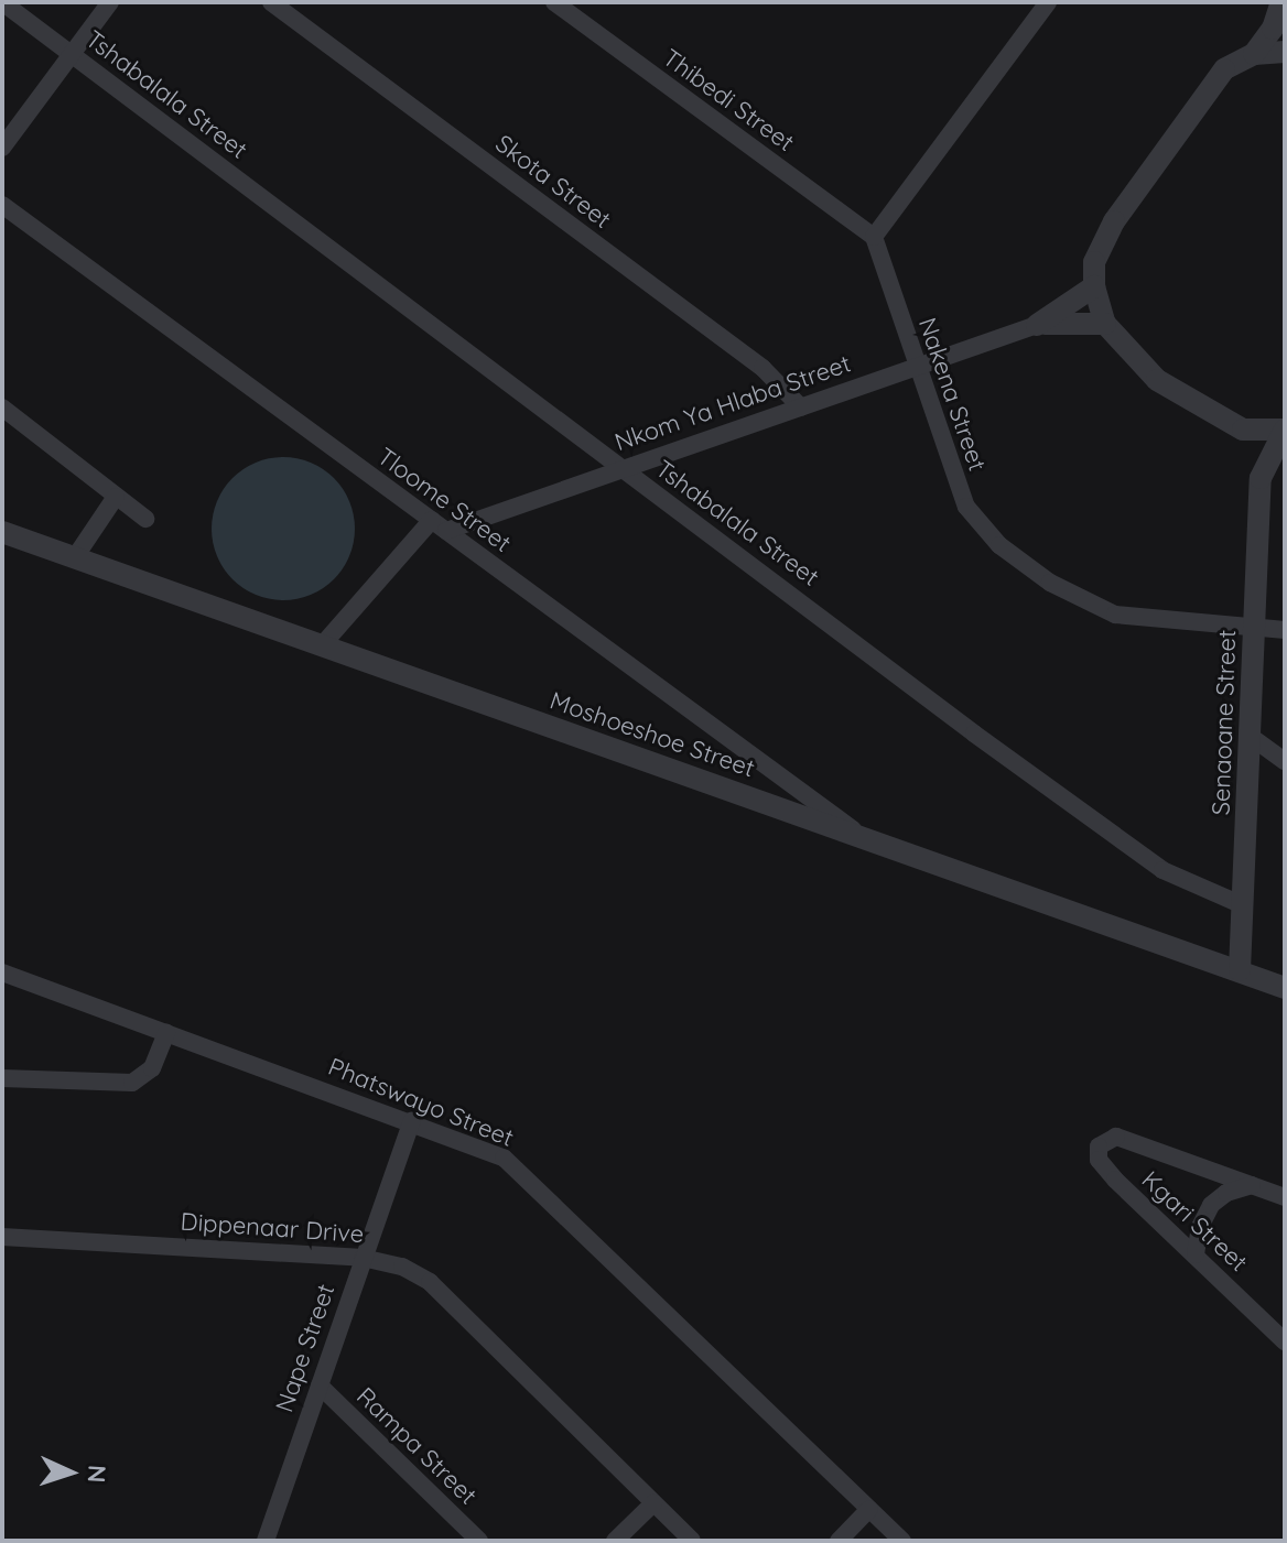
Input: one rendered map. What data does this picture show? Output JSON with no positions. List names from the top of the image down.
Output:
{
  "streets": {
    "street": [
      "Tshabalala Street",
      "Thibedi Street",
      "Skota Street",
      "Nakena Street",
      "Nkom Ya Hlaba Street",
      "Tloome Street",
      "Senaoane Street",
      "Moshoeshoe Street",
      "Phatswayo Street",
      "Kgari Street",
      "Dippenaar Drive",
      "Nape Street",
      "Rampa Street"
    ]
  },
  "crossings": [
    ["Tshabalala Street", "Nkom Ya Hlaba Street"],
    ["Tshabalala Street", "Senaoane Street"],
    ["Thibedi Street", "Nakena Street"],
    ["Skota Street", "Nkom Ya Hlaba Street"],
    ["Nakena Street", "Nkom Ya Hlaba Street"],
    ["Nakena Street", "Senaoane Street"],
    ["Nkom Ya Hlaba Street", "Tloome Street"],
    ["Nkom Ya Hlaba Street", "Moshoeshoe Street"],
    ["Tloome Street", "Moshoeshoe Street"],
    ["Senaoane Street", "Moshoeshoe Street"],
    ["Phatswayo Street", "Nape Street"],
    ["Dippenaar Drive", "Nape Street"],
    ["Nape Street", "Rampa Street"]
  ],
  "north": "right"
}
